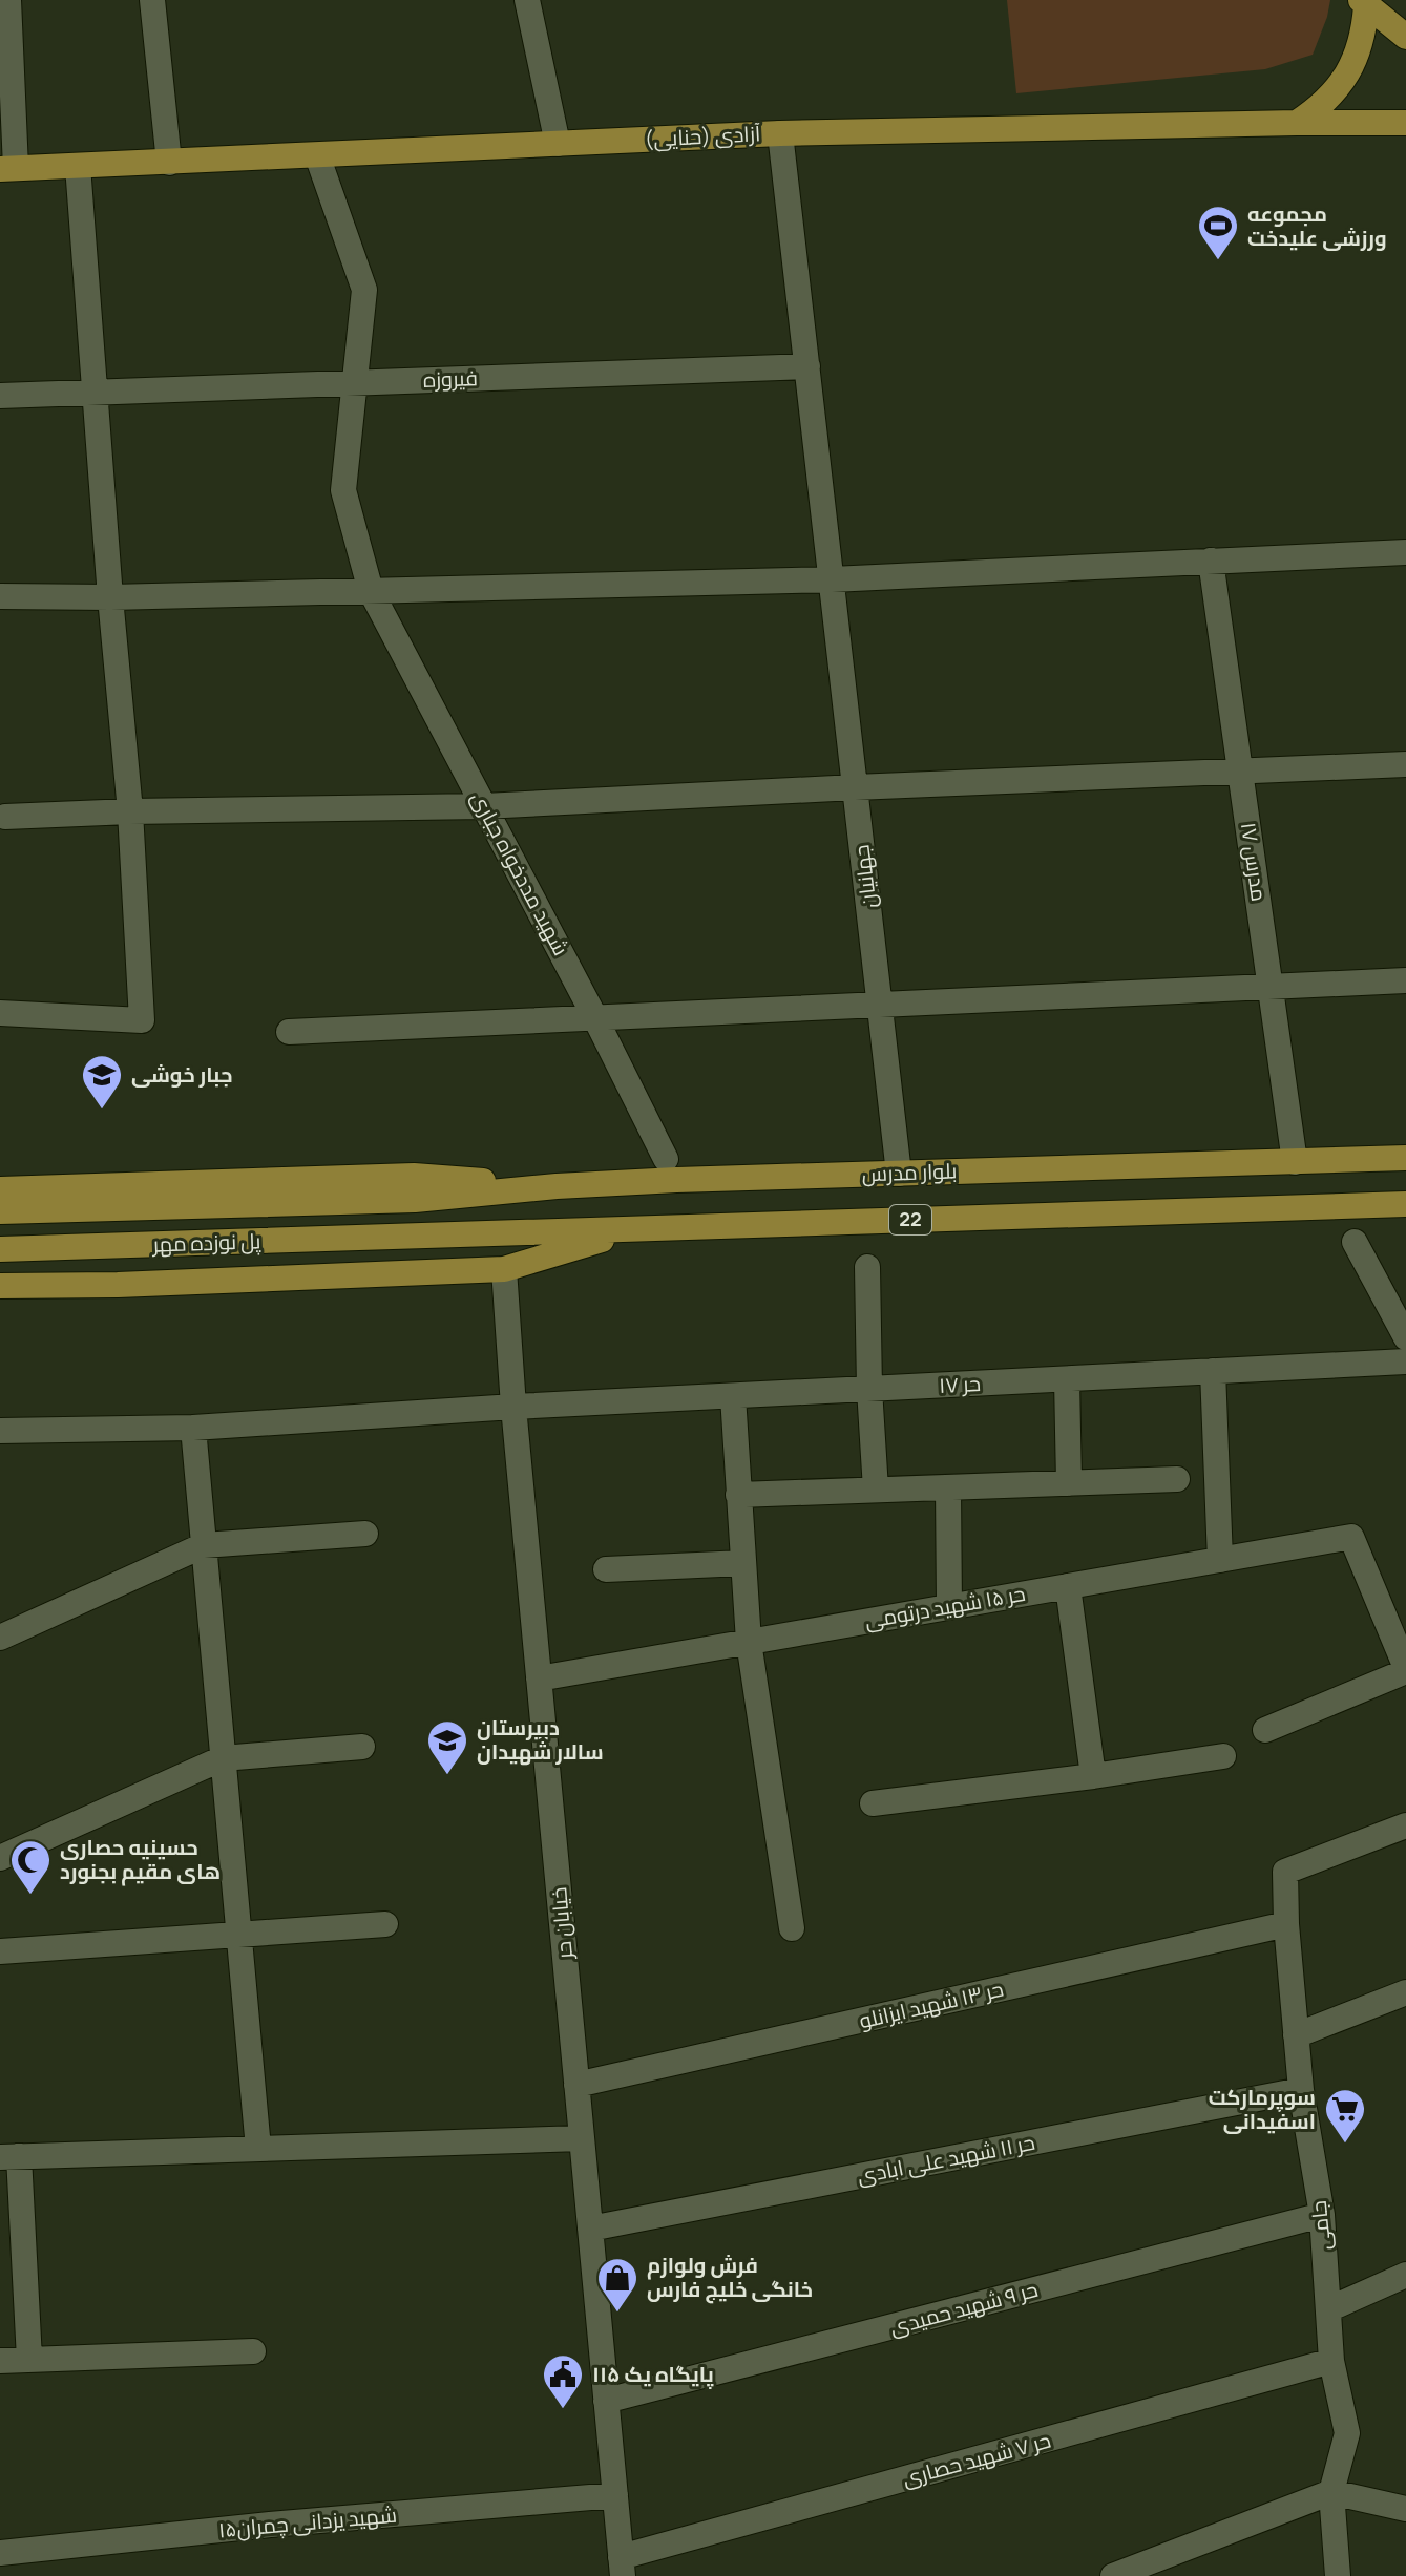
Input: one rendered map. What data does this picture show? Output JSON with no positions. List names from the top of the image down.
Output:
{
  "streets": {
    "main road": [
      "آزادی (حنایی)",
      "بلوار مدرس",
      "22",
      "پل نوزده مهر"
    ],
    "street": [
      "فیروزه",
      "مدرس ۱۷",
      "شهید مددخواه جباری",
      "جهانیان",
      "حر ۱۷",
      "حر ۱۵ شهید درتومی",
      "خیابان حر",
      "حر ۱۳ شهید ایزانلو",
      "حر ۱۱ شهید علی ابادی",
      "جامی",
      "حر ۹ شهید حمیدی",
      "حر ۷ شهید حصاری",
      "شهید یزدانی چمران۱۵"
    ]
  },
  "crossings": [
    ["آزادی (حنایی)", "شهید مددخواه جباری"],
    ["آزادی (حنایی)", "جهانیان"],
    ["فیروزه", "شهید مددخواه جباری"],
    ["فیروزه", "جهانیان"],
    ["مدرس ۱۷", "بلوار مدرس"],
    ["جهانیان", "بلوار مدرس"],
    ["بلوار مدرس", "پل نوزده مهر"],
    ["22", "پل نوزده مهر"],
    ["حر ۱۷", "خیابان حر"],
    ["حر ۱۵ شهید درتومی", "خیابان حر"],
    ["خیابان حر", "حر ۱۳ شهید ایزانلو"],
    ["خیابان حر", "حر ۱۱ شهید علی ابادی"],
    ["خیابان حر", "حر ۹ شهید حمیدی"],
    ["خیابان حر", "حر ۷ شهید حصاری"],
    ["خیابان حر", "شهید یزدانی چمران۱۵"],
    ["حر ۱۳ شهید ایزانلو", "جامی"],
    ["حر ۱۱ شهید علی ابادی", "جامی"],
    ["جامی", "حر ۹ شهید حمیدی"],
    ["جامی", "حر ۷ شهید حصاری"]
  ],
  "places": {
    "sports": ["مجموعه ورزشی علیدخت"],
    "school or university": ["جبار خوشی", "دبیرستان سالار شهیدان"],
    "mosque": ["حسینیه حصاری های مقیم بجنورد"],
    "supermarket": ["سوپرمارکت اسفیدانی"],
    "shop": ["فرش و‌لوازم خانگی خلیج فارس"],
    "public building": ["پایگاه یک ۱۱۵"]
  }
}
